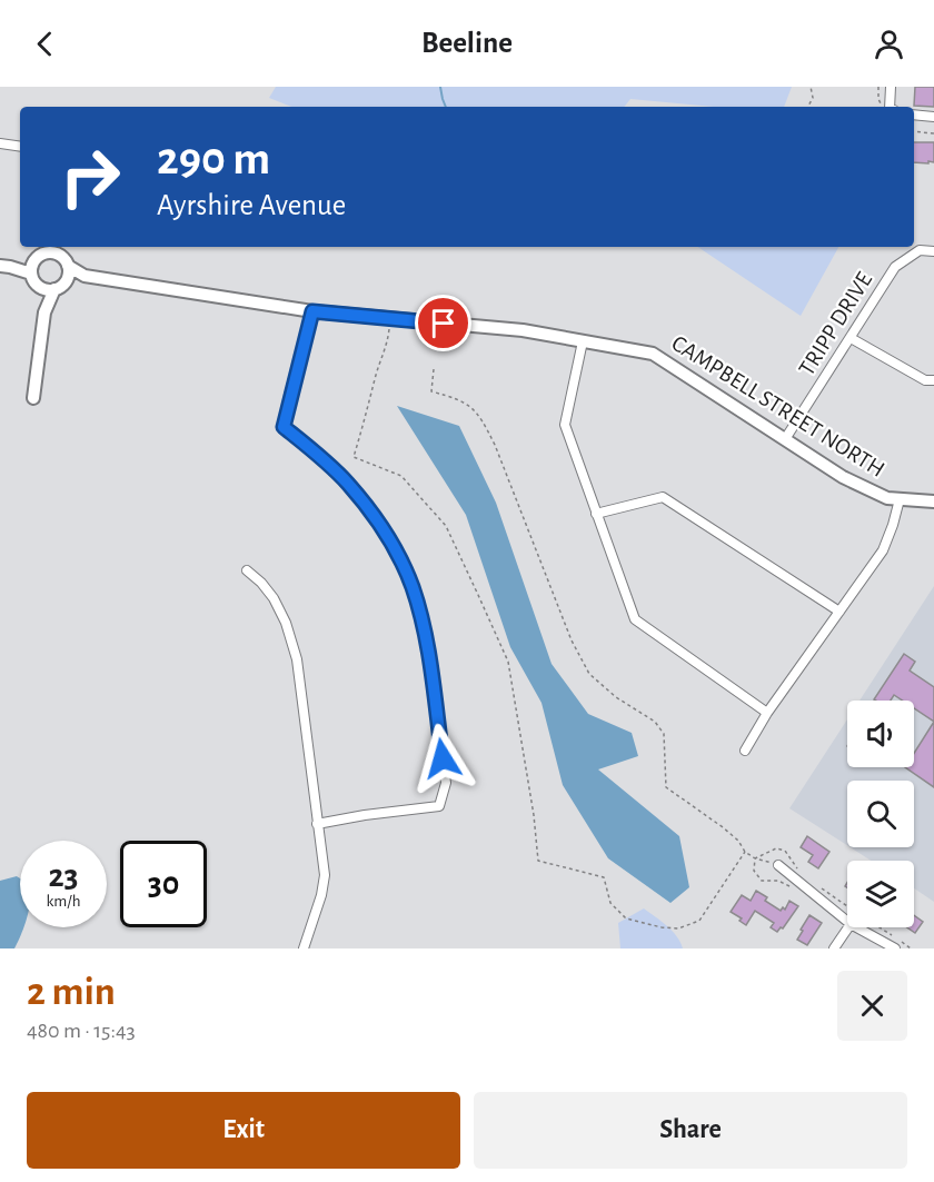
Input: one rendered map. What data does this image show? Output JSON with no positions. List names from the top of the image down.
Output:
{
  "streets": {
    "street": ["TRIPP DRIVE", "CAMPBELL STREET NORTH"]
  },
  "crossings": [
    ["TRIPP DRIVE", "CAMPBELL STREET NORTH"]
  ],
  "page": {
    "header": "Beeline",
    "turn": ["290 m", "Ayrshire Avenue"],
    "speed": "23 km/h",
    "limit": "30",
    "heading": ["2 min", "480 m · 15:43"],
    "buttons": ["Exit", "Share"]
  }
}
